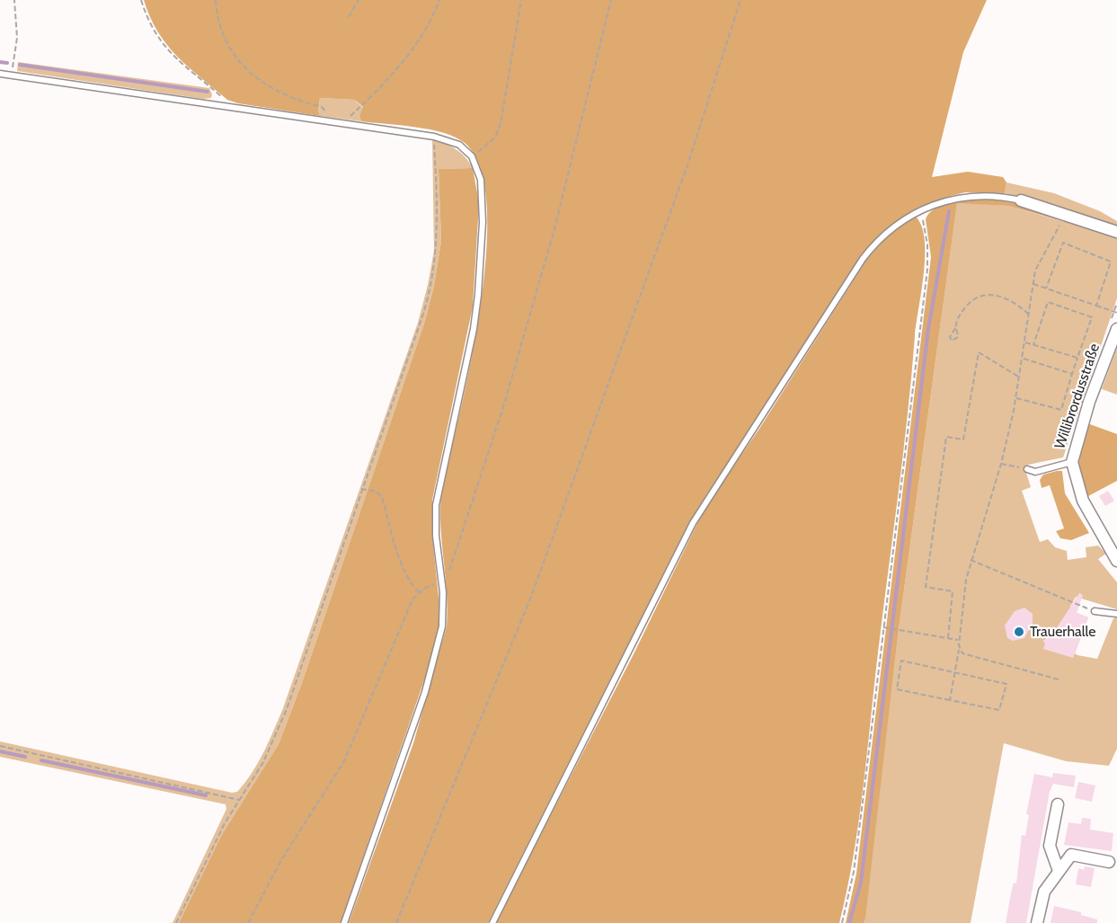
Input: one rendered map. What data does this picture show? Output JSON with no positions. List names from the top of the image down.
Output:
{
  "streets": {
    "street": ["Willibrordusstraße"]
  },
  "places": ["Trauerhalle"]
}
